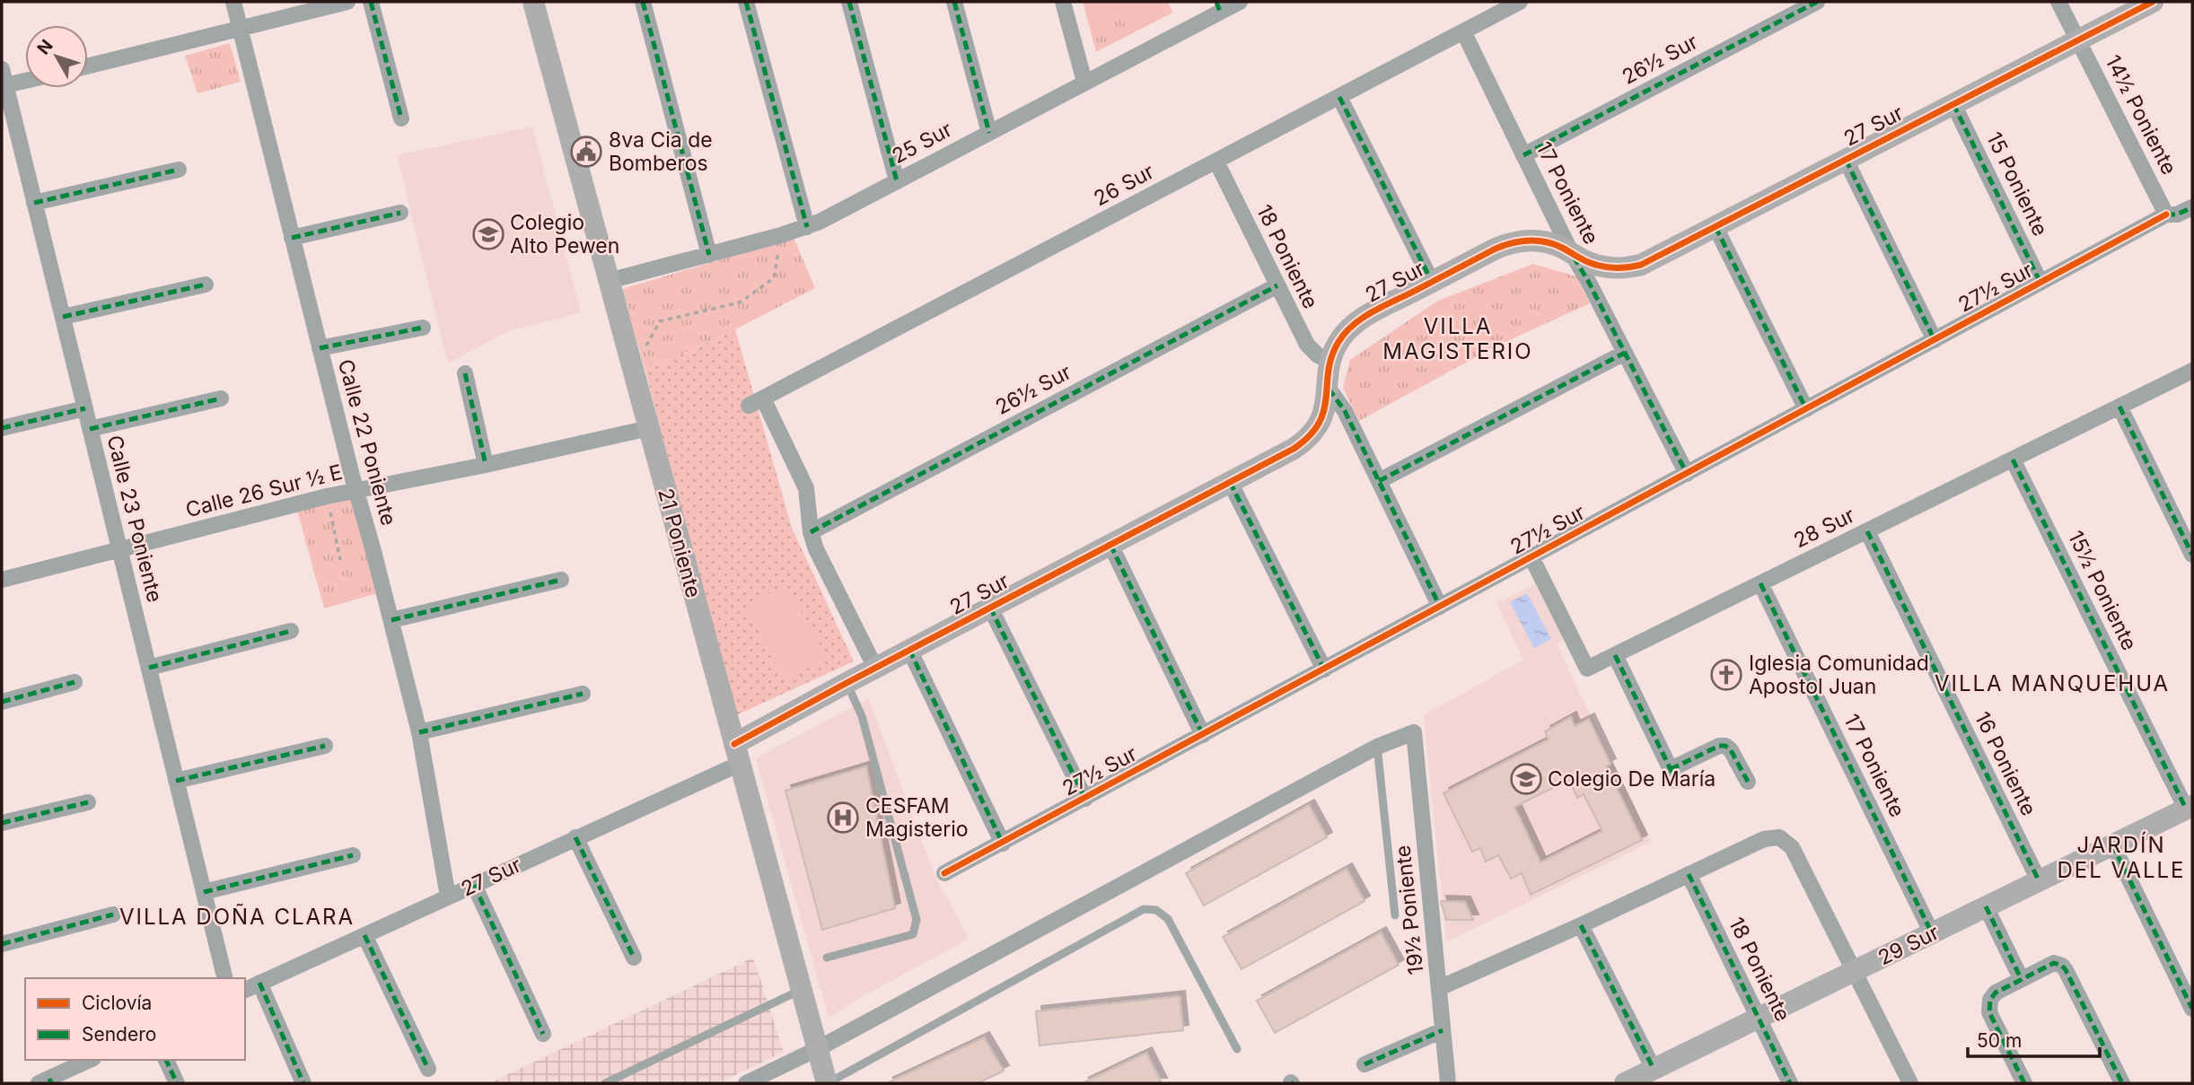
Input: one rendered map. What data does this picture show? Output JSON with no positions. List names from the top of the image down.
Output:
{
  "streets": {
    "street": [
      "26½ Sur",
      "14½ Poniente",
      "27 Sur",
      "25 Sur",
      "15 Poniente",
      "26 Sur",
      "17 Poniente",
      "18 Poniente",
      "27½ Sur",
      "Calle 22 Poniente",
      "Calle 26 Sur ½ E",
      "Calle 23 Poniente",
      "28 Sur",
      "21 Poniente",
      "15½ Poniente",
      "16 Poniente",
      "19½ Poniente",
      "29 Sur"
    ]
  },
  "crossings": [
    ["26½ Sur", "26 Sur"],
    ["26½ Sur", "17 Poniente"],
    ["26½ Sur", "18 Poniente"],
    ["14½ Poniente", "27 Sur"],
    ["14½ Poniente", "27½ Sur"],
    ["27 Sur", "15 Poniente"],
    ["27 Sur", "17 Poniente"],
    ["27 Sur", "18 Poniente"],
    ["27 Sur", "Calle 22 Poniente"],
    ["27 Sur", "21 Poniente"],
    ["25 Sur", "21 Poniente"],
    ["15 Poniente", "27½ Sur"],
    ["26 Sur", "17 Poniente"],
    ["26 Sur", "18 Poniente"],
    ["17 Poniente", "27½ Sur"],
    ["17 Poniente", "28 Sur"],
    ["17 Poniente", "29 Sur"],
    ["18 Poniente", "29 Sur"],
    ["27½ Sur", "28 Sur"],
    ["Calle 22 Poniente", "Calle 26 Sur ½ E"],
    ["Calle 26 Sur ½ E", "Calle 23 Poniente"],
    ["Calle 26 Sur ½ E", "21 Poniente"],
    ["28 Sur", "15½ Poniente"],
    ["28 Sur", "16 Poniente"],
    ["15½ Poniente", "29 Sur"],
    ["16 Poniente", "29 Sur"]
  ],
  "districts": [
    "VILLA MAGISTERIO",
    "VILLA MANQUEHUA",
    "JARDÍN DEL VALLE",
    "VILLA DOÑA CLARA"
  ],
  "places": {
    "public building": ["8va Cia de Bomberos"],
    "school or university": ["Colegio Alto Pewen", "Colegio De María"],
    "church": ["Iglesia Comunidad Apostol Juan"],
    "hospital": ["CESFAM Magisterio"]
  },
  "legend": ["Ciclovía", "Sendero"],
  "scale_bar": "50 m",
  "north": "top left"
}
